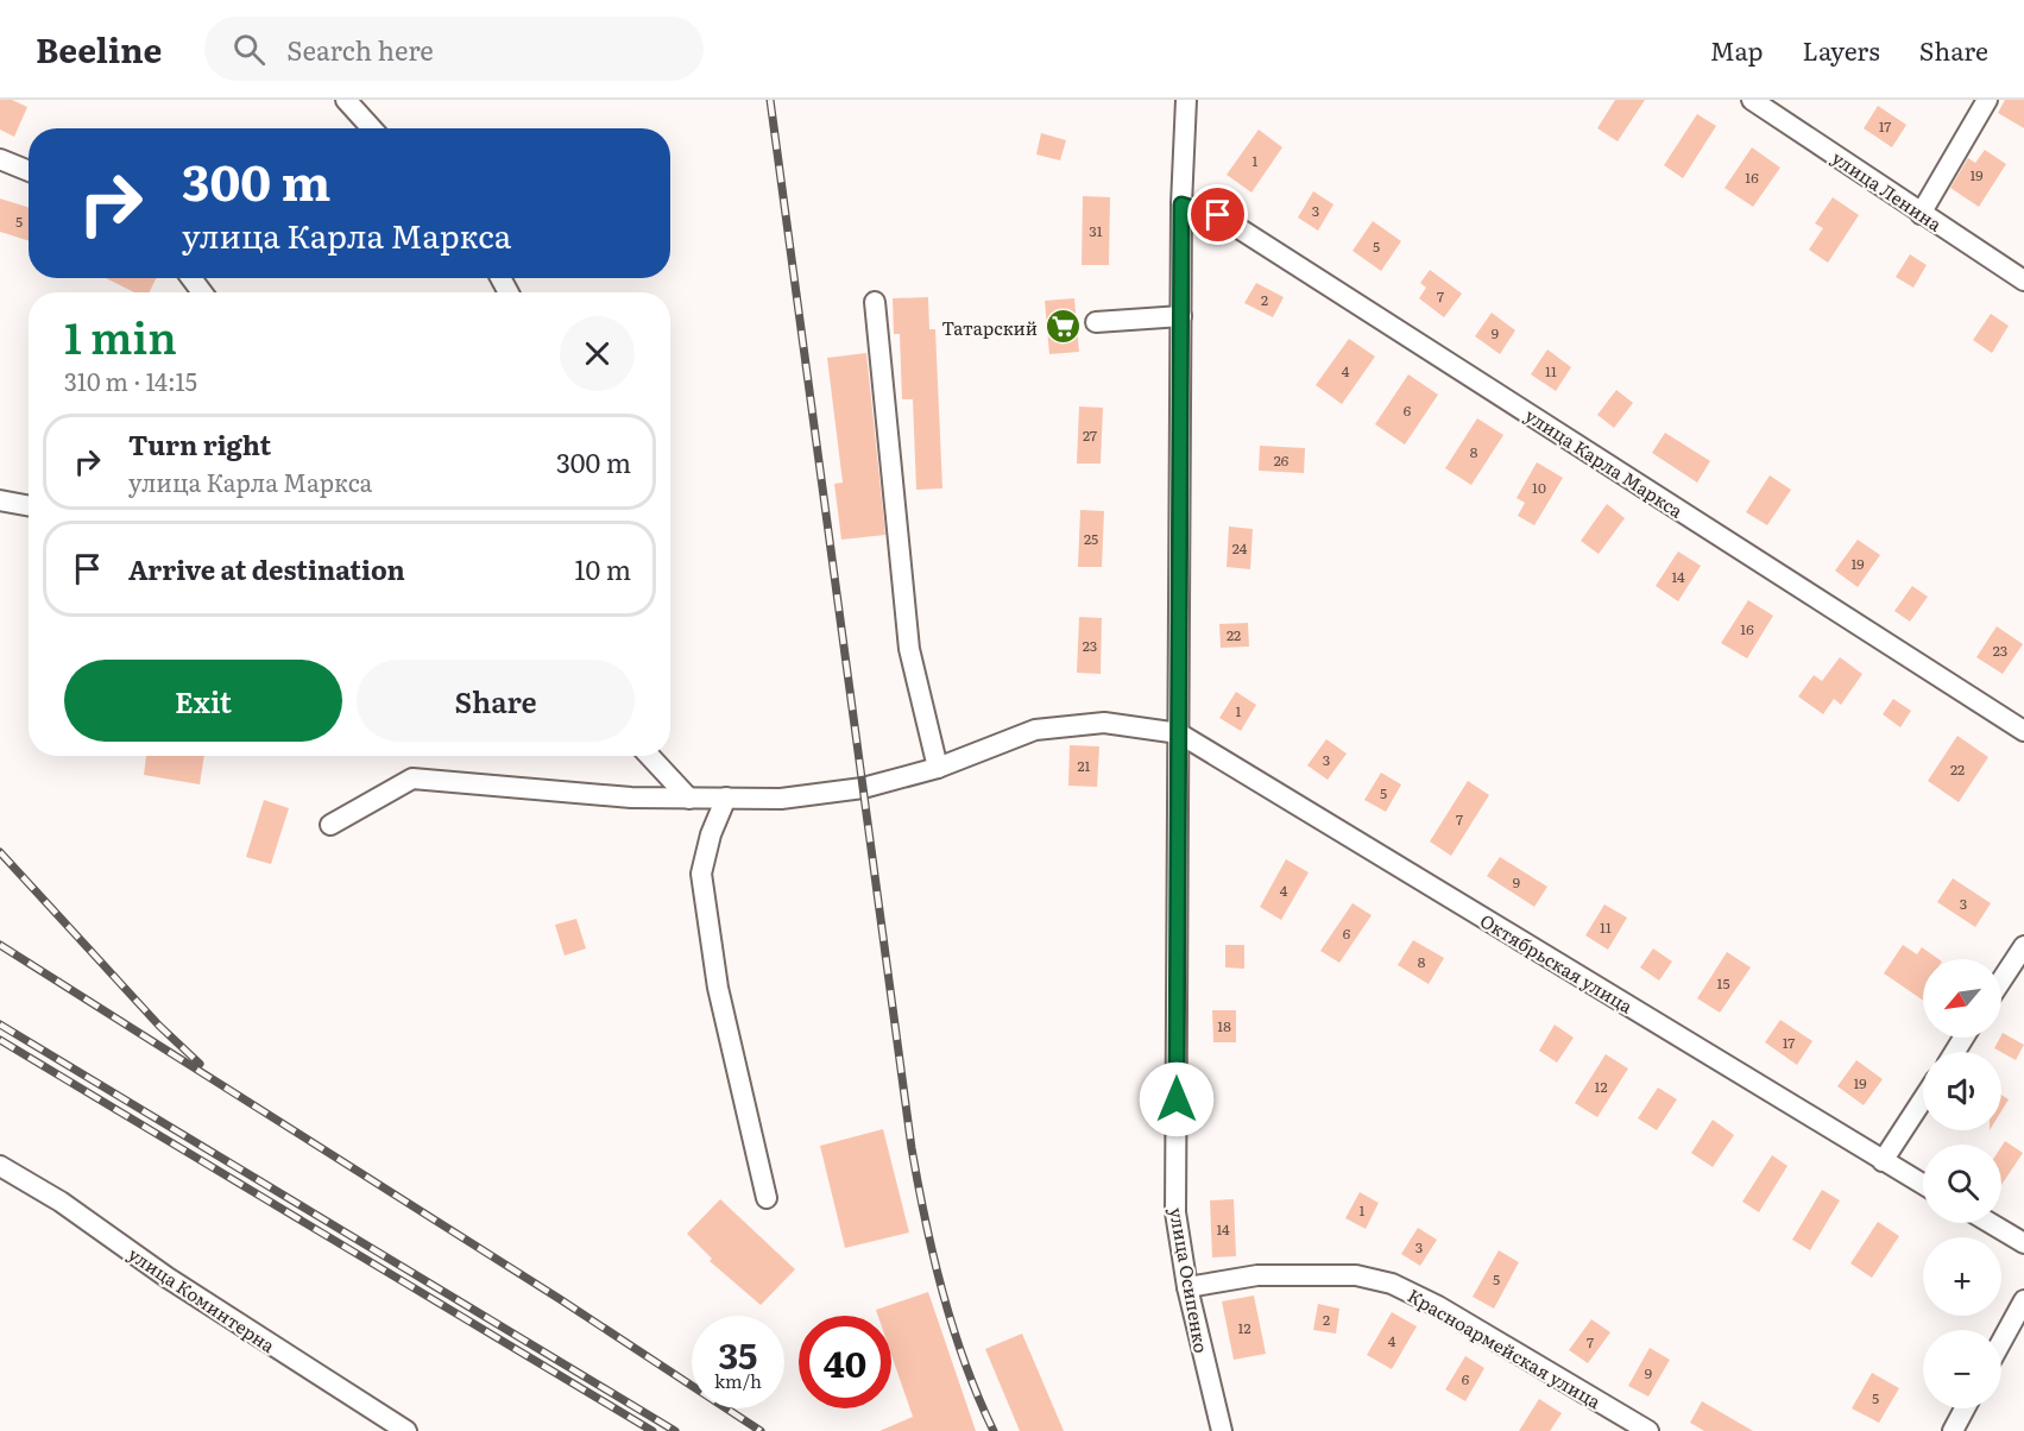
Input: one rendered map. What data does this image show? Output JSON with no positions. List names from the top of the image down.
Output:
{
  "streets": {
    "street": [
      "улица Ленина",
      "улица Карла Маркса",
      "Октябрьская улица",
      "улица Осипенко",
      "улица Коминтерна",
      "Красноармейская улица"
    ]
  },
  "crossings": [
    ["улица Карла Маркса", "улица Осипенко"],
    ["Октябрьская улица", "улица Осипенко"],
    ["улица Осипенко", "Красноармейская улица"]
  ],
  "places": {
    "supermarket": ["Татарский"]
  },
  "house_numbers": [
    "17",
    "1",
    "19",
    "16",
    "3",
    "5",
    "31",
    "5",
    "7",
    "2",
    "9",
    "4",
    "11",
    "6",
    "27",
    "8",
    "26",
    "10",
    "25",
    "24",
    "19",
    "14",
    "16",
    "22",
    "23",
    "23",
    "1",
    "3",
    "21",
    "22",
    "5",
    "7",
    "9",
    "4",
    "3",
    "11",
    "6",
    "8",
    "15",
    "18",
    "17",
    "19",
    "12",
    "1",
    "14",
    "3",
    "5",
    "2",
    "12",
    "4",
    "7",
    "9",
    "6",
    "5"
  ],
  "north": "bottom left",
  "page": {
    "header": "Beeline",
    "search": "Search here",
    "nav": ["Map", "Layers", "Share"],
    "turn": ["300 m", "улица Карла Маркса"],
    "heading": ["1 min", "310 m · 14:15"],
    "list": [
      {
        "name": "Turn right",
        "note": "улица Карла Маркса",
        "value": "300 m"
      },
      {
        "name": "Arrive at destination",
        "value": "10 m"
      }
    ],
    "buttons": ["Exit", "Share"],
    "map_buttons": ["+", "−"],
    "speed": "35 km/h",
    "limit": "40"
  }
}
